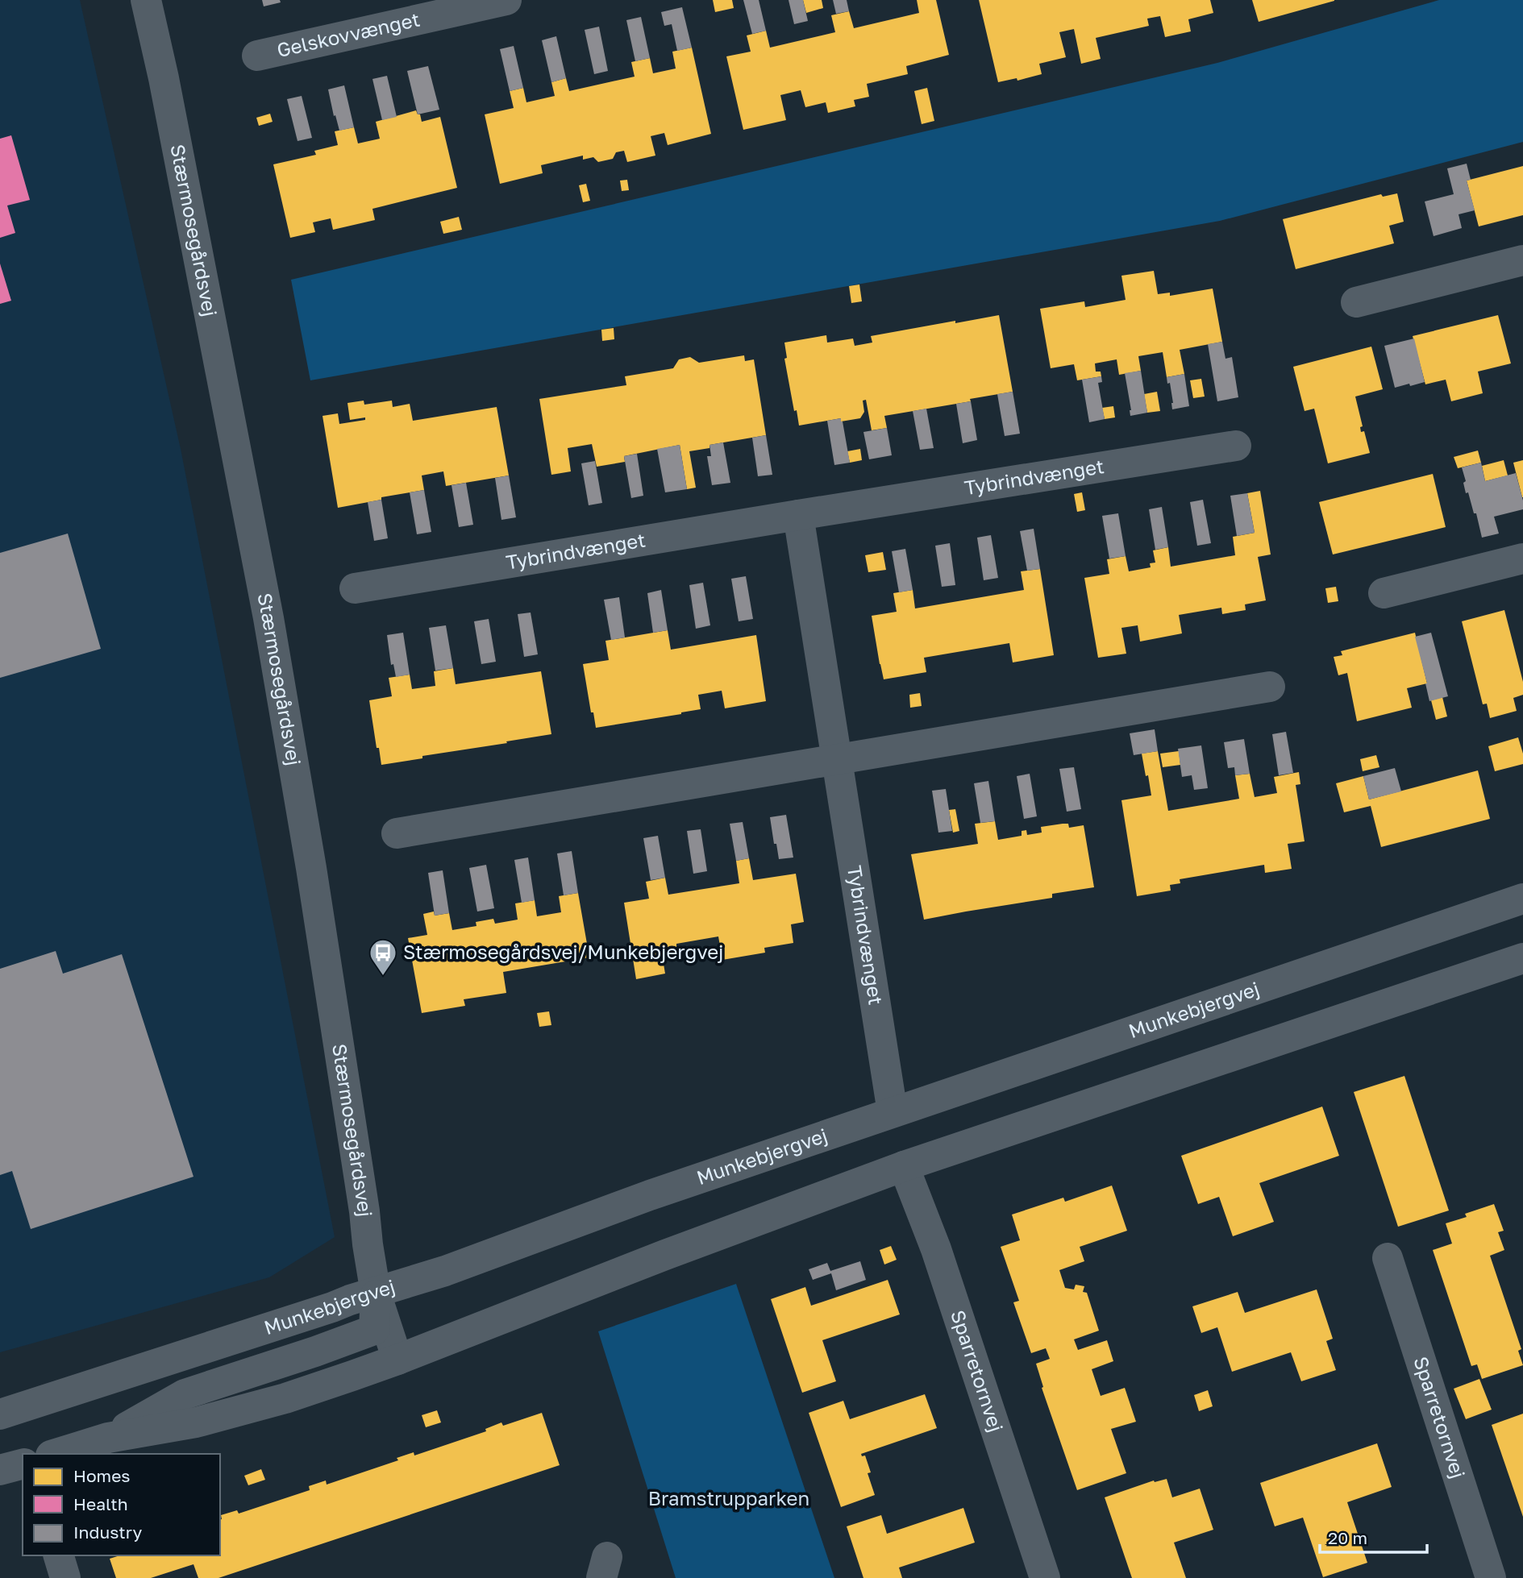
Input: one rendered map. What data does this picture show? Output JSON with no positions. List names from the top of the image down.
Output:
{
  "streets": {
    "street": [
      "Gelskovvænget",
      "Stærmosegårdsvej",
      "Tybrindvænget",
      "Munkebjergvej",
      "Sparretornvej"
    ]
  },
  "crossings": [
    ["Stærmosegårdsvej", "Munkebjergvej"],
    ["Tybrindvænget", "Munkebjergvej"]
  ],
  "parks": ["Bramstrupparken"],
  "places": {
    "bus stop": ["Stærmosegårdsvej/Munkebjergvej"]
  },
  "legend": ["Homes", "Health", "Industry"],
  "scale_bar": "20 m"
}
